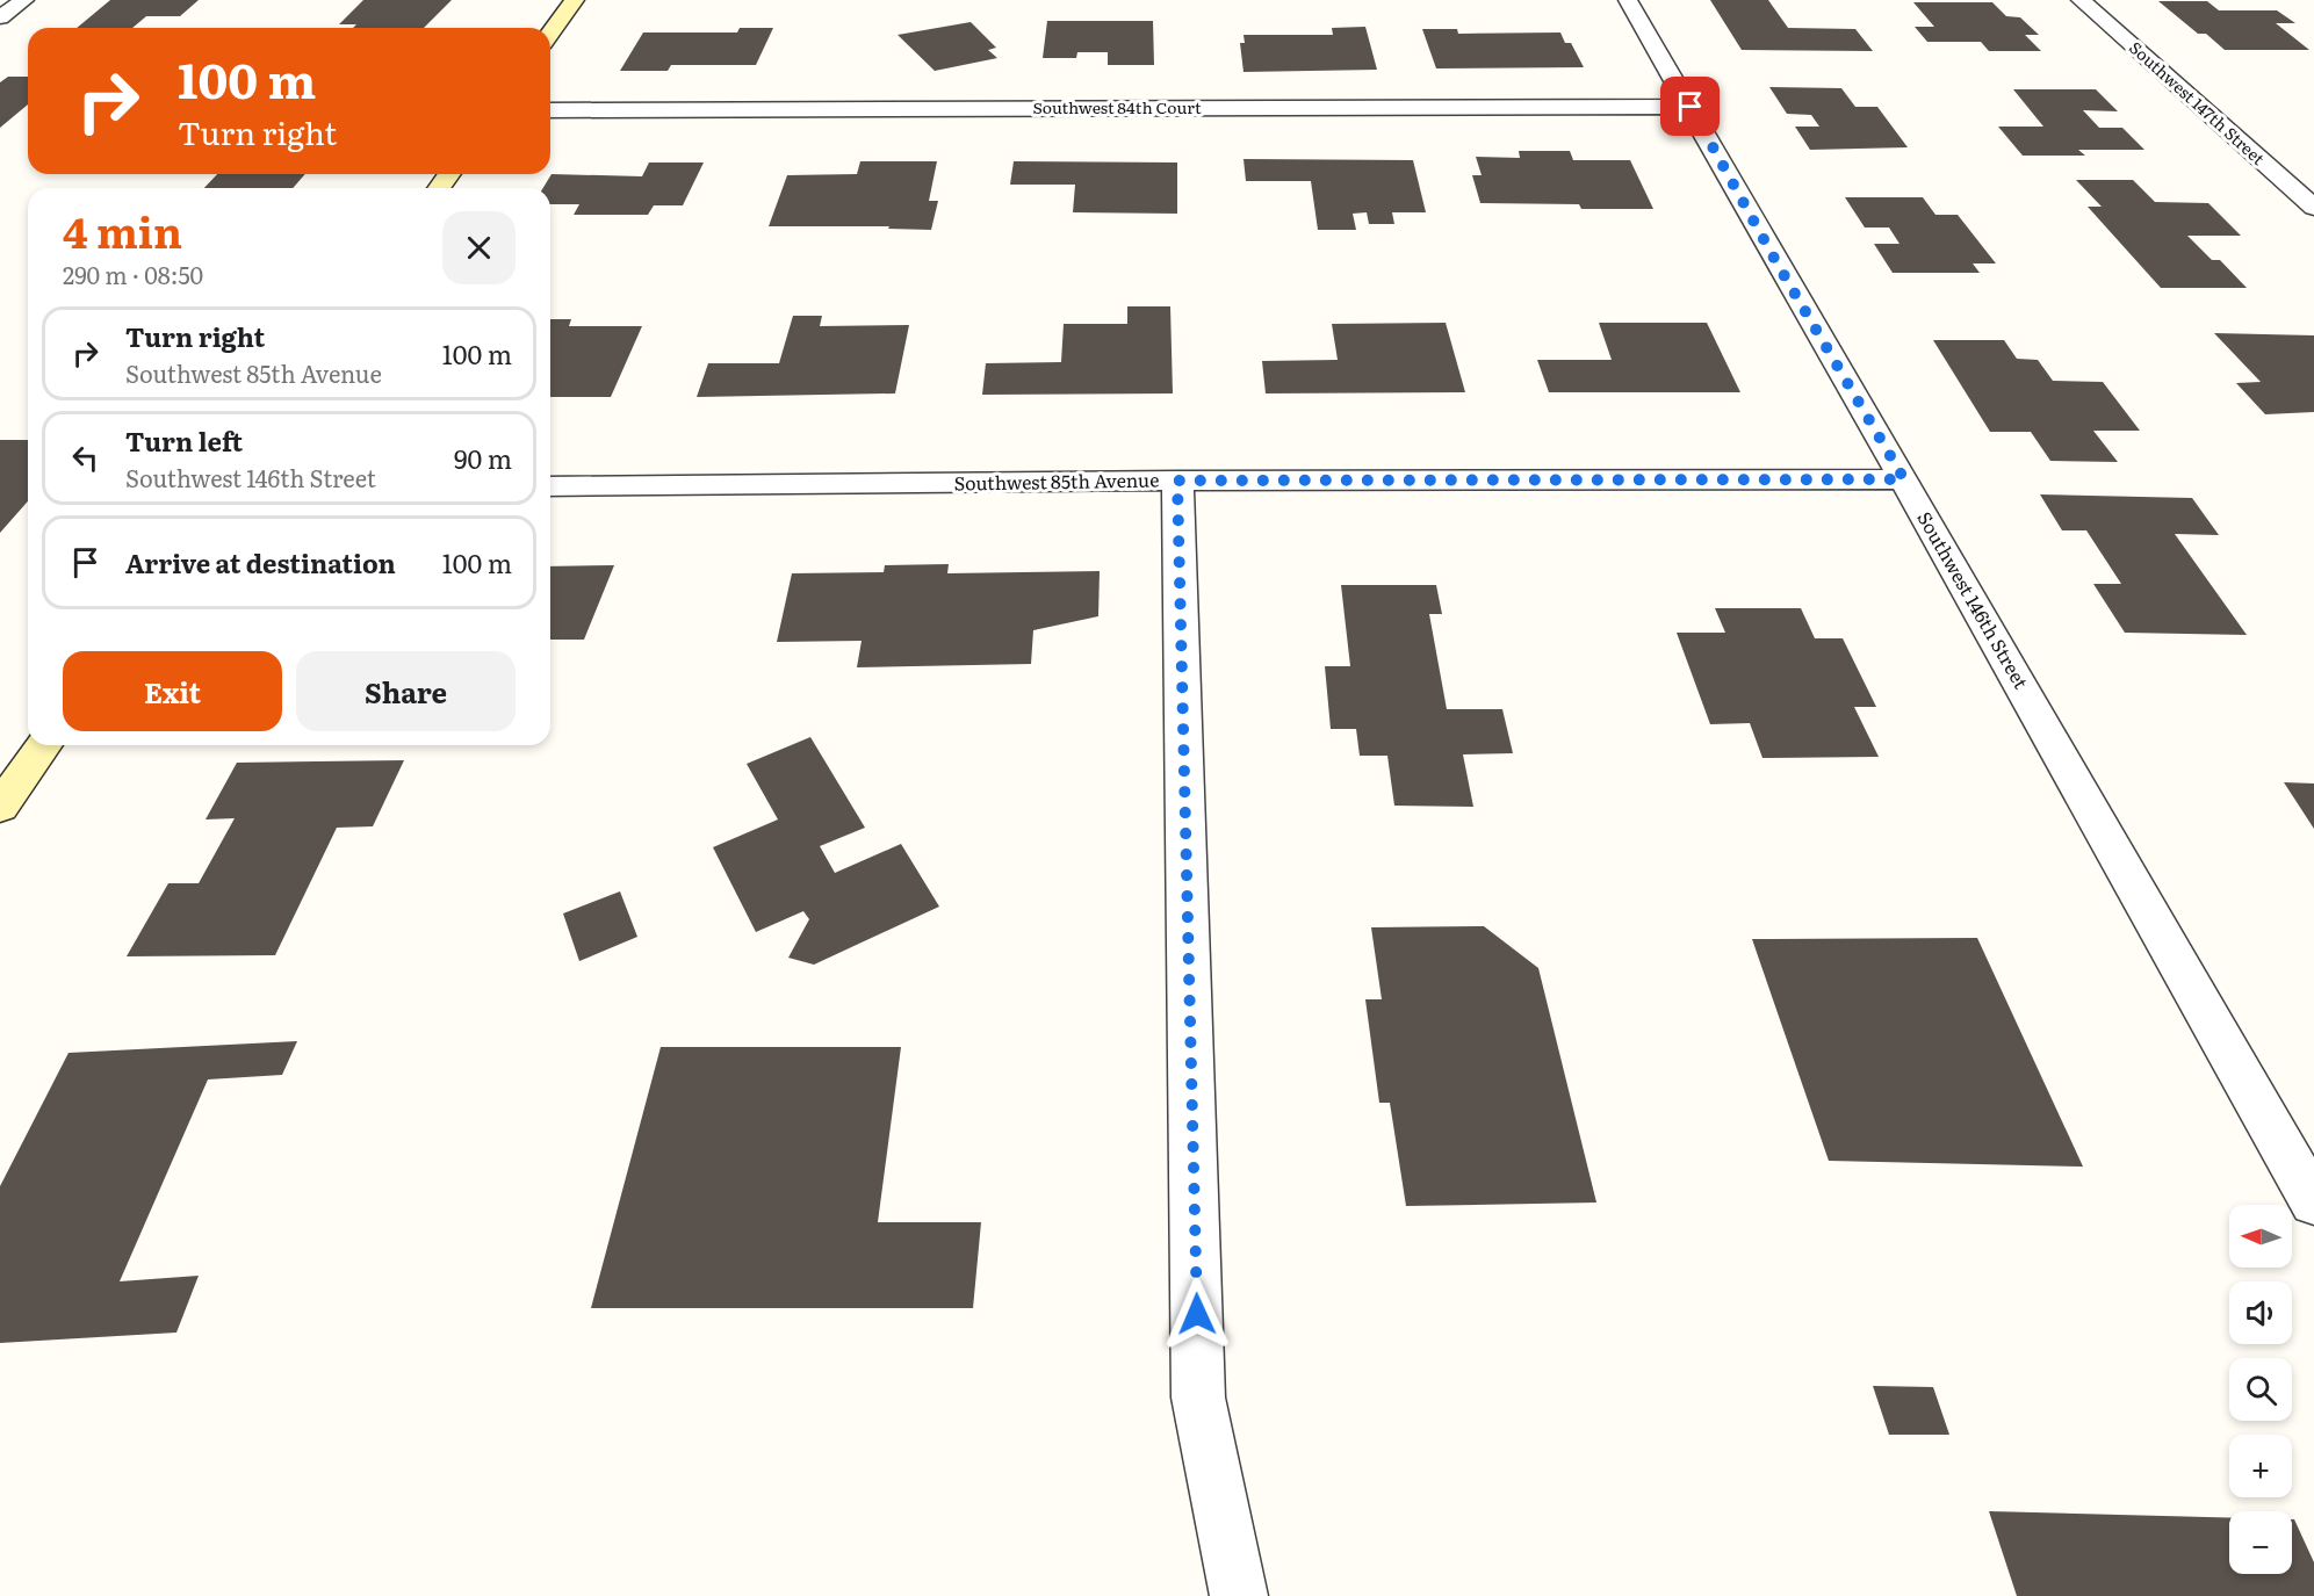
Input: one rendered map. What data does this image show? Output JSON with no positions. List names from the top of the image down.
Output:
{
  "streets": {
    "street": [
      "Southwest 147th Street",
      "Southwest 84th Court",
      "Southwest 85th Avenue",
      "Southwest 146th Street"
    ]
  },
  "crossings": [
    ["Southwest 84th Court", "Southwest 146th Street"],
    ["Southwest 85th Avenue", "Southwest 146th Street"]
  ],
  "north": "left",
  "page": {
    "turn": ["100 m", "Turn right"],
    "heading": ["4 min", "290 m · 08:50"],
    "list": [
      {
        "name": "Turn right",
        "note": "Southwest 85th Avenue",
        "value": "100 m"
      },
      {
        "name": "Turn left",
        "note": "Southwest 146th Street",
        "value": "90 m"
      },
      {
        "name": "Arrive at destination",
        "value": "100 m"
      }
    ],
    "buttons": ["Exit", "Share"],
    "map_buttons": ["+", "−"]
  }
}
